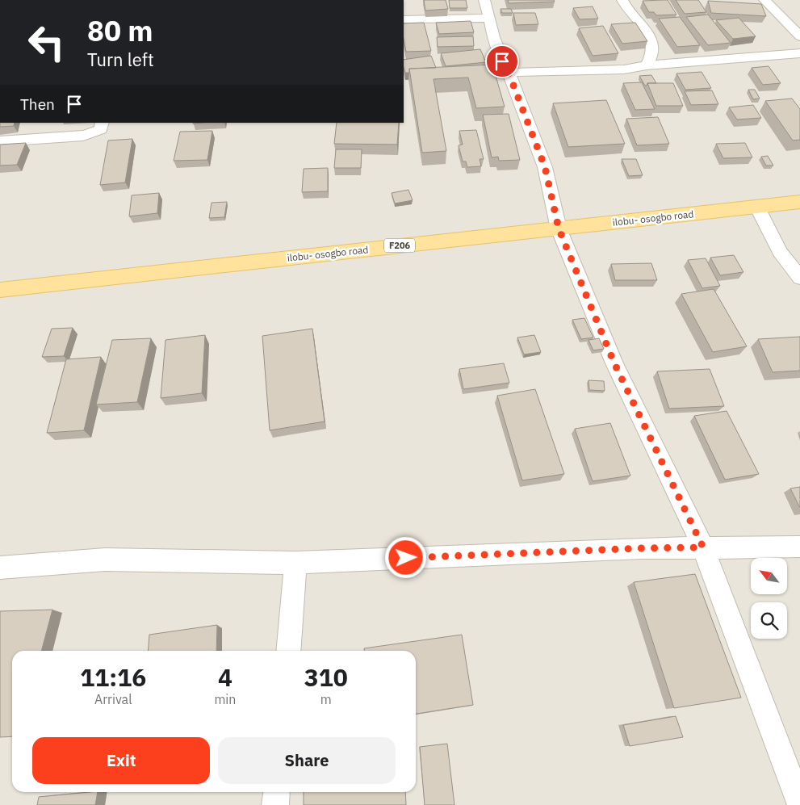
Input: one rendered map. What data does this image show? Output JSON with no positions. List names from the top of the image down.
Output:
{
  "streets": {
    "main road": ["ilobu- osogbo road", "F206"]
  },
  "north": "top left",
  "page": {
    "turn": ["80 m", "Turn left"],
    "then": "Then",
    "eta": [
      "11:16",
      "Arrival",
      "4",
      "min",
      "310",
      "m"
    ],
    "buttons": ["Exit", "Share"]
  }
}
